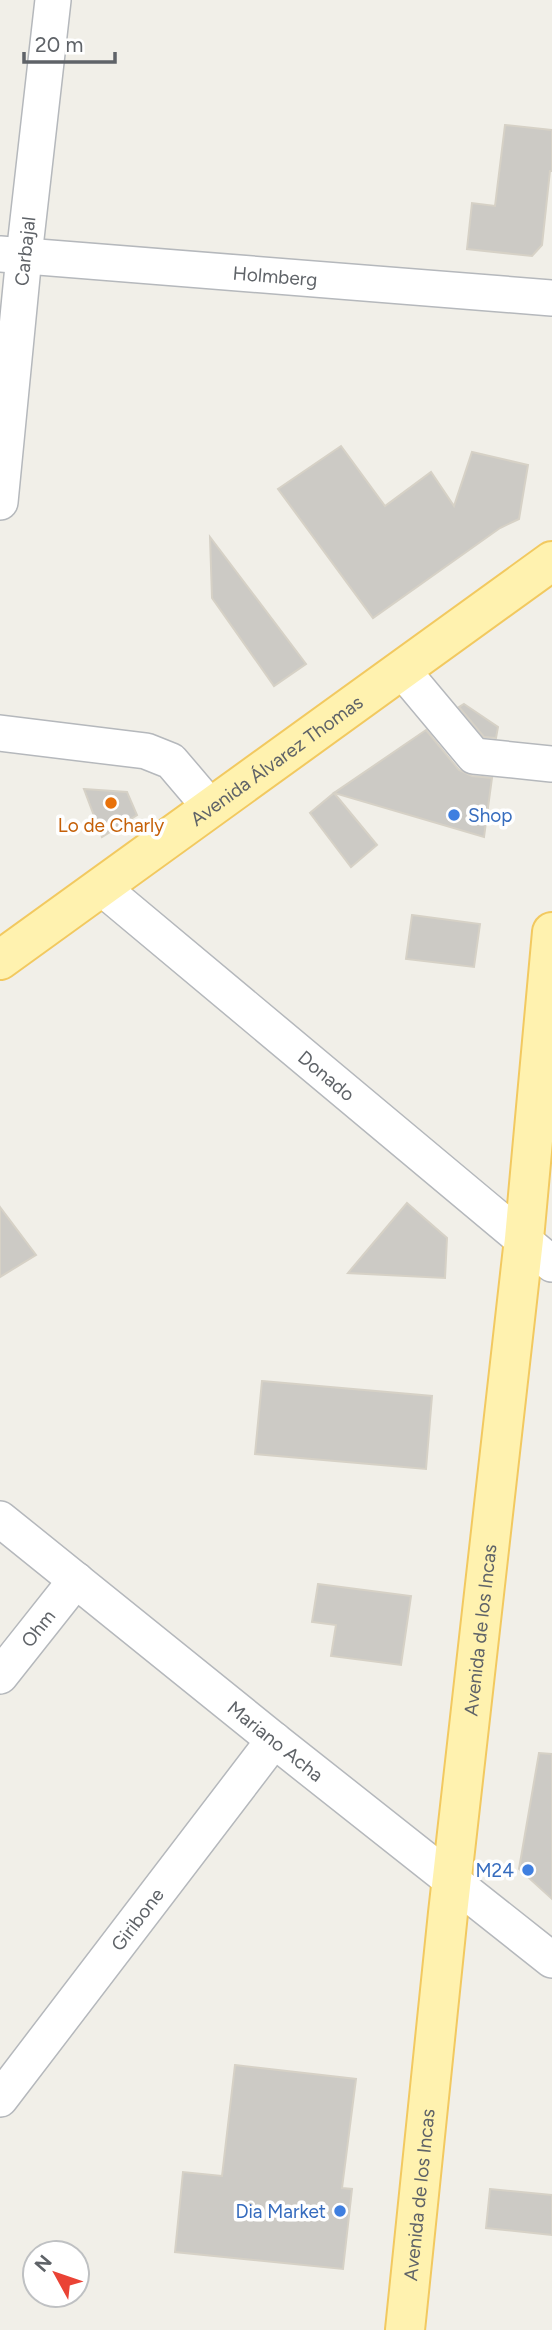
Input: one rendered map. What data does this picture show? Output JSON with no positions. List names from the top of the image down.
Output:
{
  "streets": {
    "main road": ["Avenida Álvarez Thomas", "Avenida de los Incas"],
    "street": [
      "Carbajal",
      "Holmberg",
      "Donado",
      "Ohm",
      "Mariano Acha",
      "Giribone"
    ]
  },
  "crossings": [
    ["Carbajal", "Holmberg"],
    ["Avenida Álvarez Thomas", "Donado"],
    ["Donado", "Avenida de los Incas"],
    ["Ohm", "Mariano Acha"],
    ["Avenida de los Incas", "Mariano Acha"],
    ["Mariano Acha", "Giribone"]
  ],
  "places": [
    "Lo de Charly",
    "Shop",
    "M24",
    "Dia Market"
  ],
  "scale_bar": "20 m",
  "north": "top left"
}
